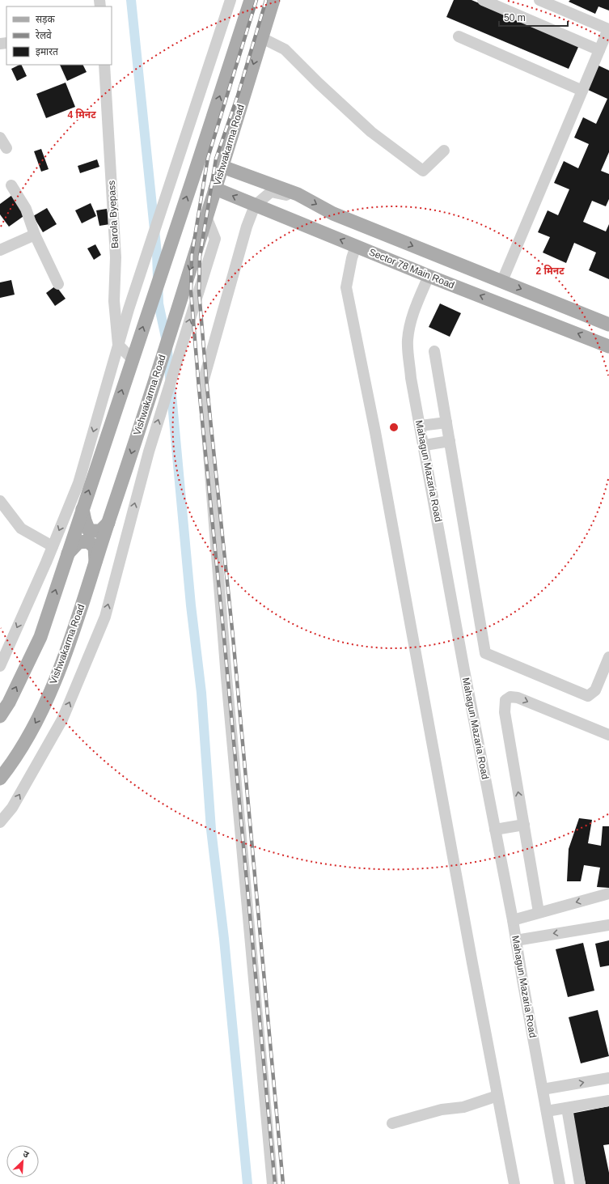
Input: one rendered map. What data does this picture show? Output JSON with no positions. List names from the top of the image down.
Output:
{
  "streets": {
    "main road": ["Vishwakarma Road", "Sector 78 Main Road"],
    "street": ["Barola Byepass", "Mahagun Mazaria Road"]
  },
  "crossings": [
    ["Vishwakarma Road", "Sector 78 Main Road"],
    ["Sector 78 Main Road", "Mahagun Mazaria Road"]
  ],
  "legend": ["सड़क", "रेलवे", "इमारत"],
  "scale_bar": "50 m",
  "north": "top right",
  "rings": ["4 मिनट", "2 मिनट"]
}
